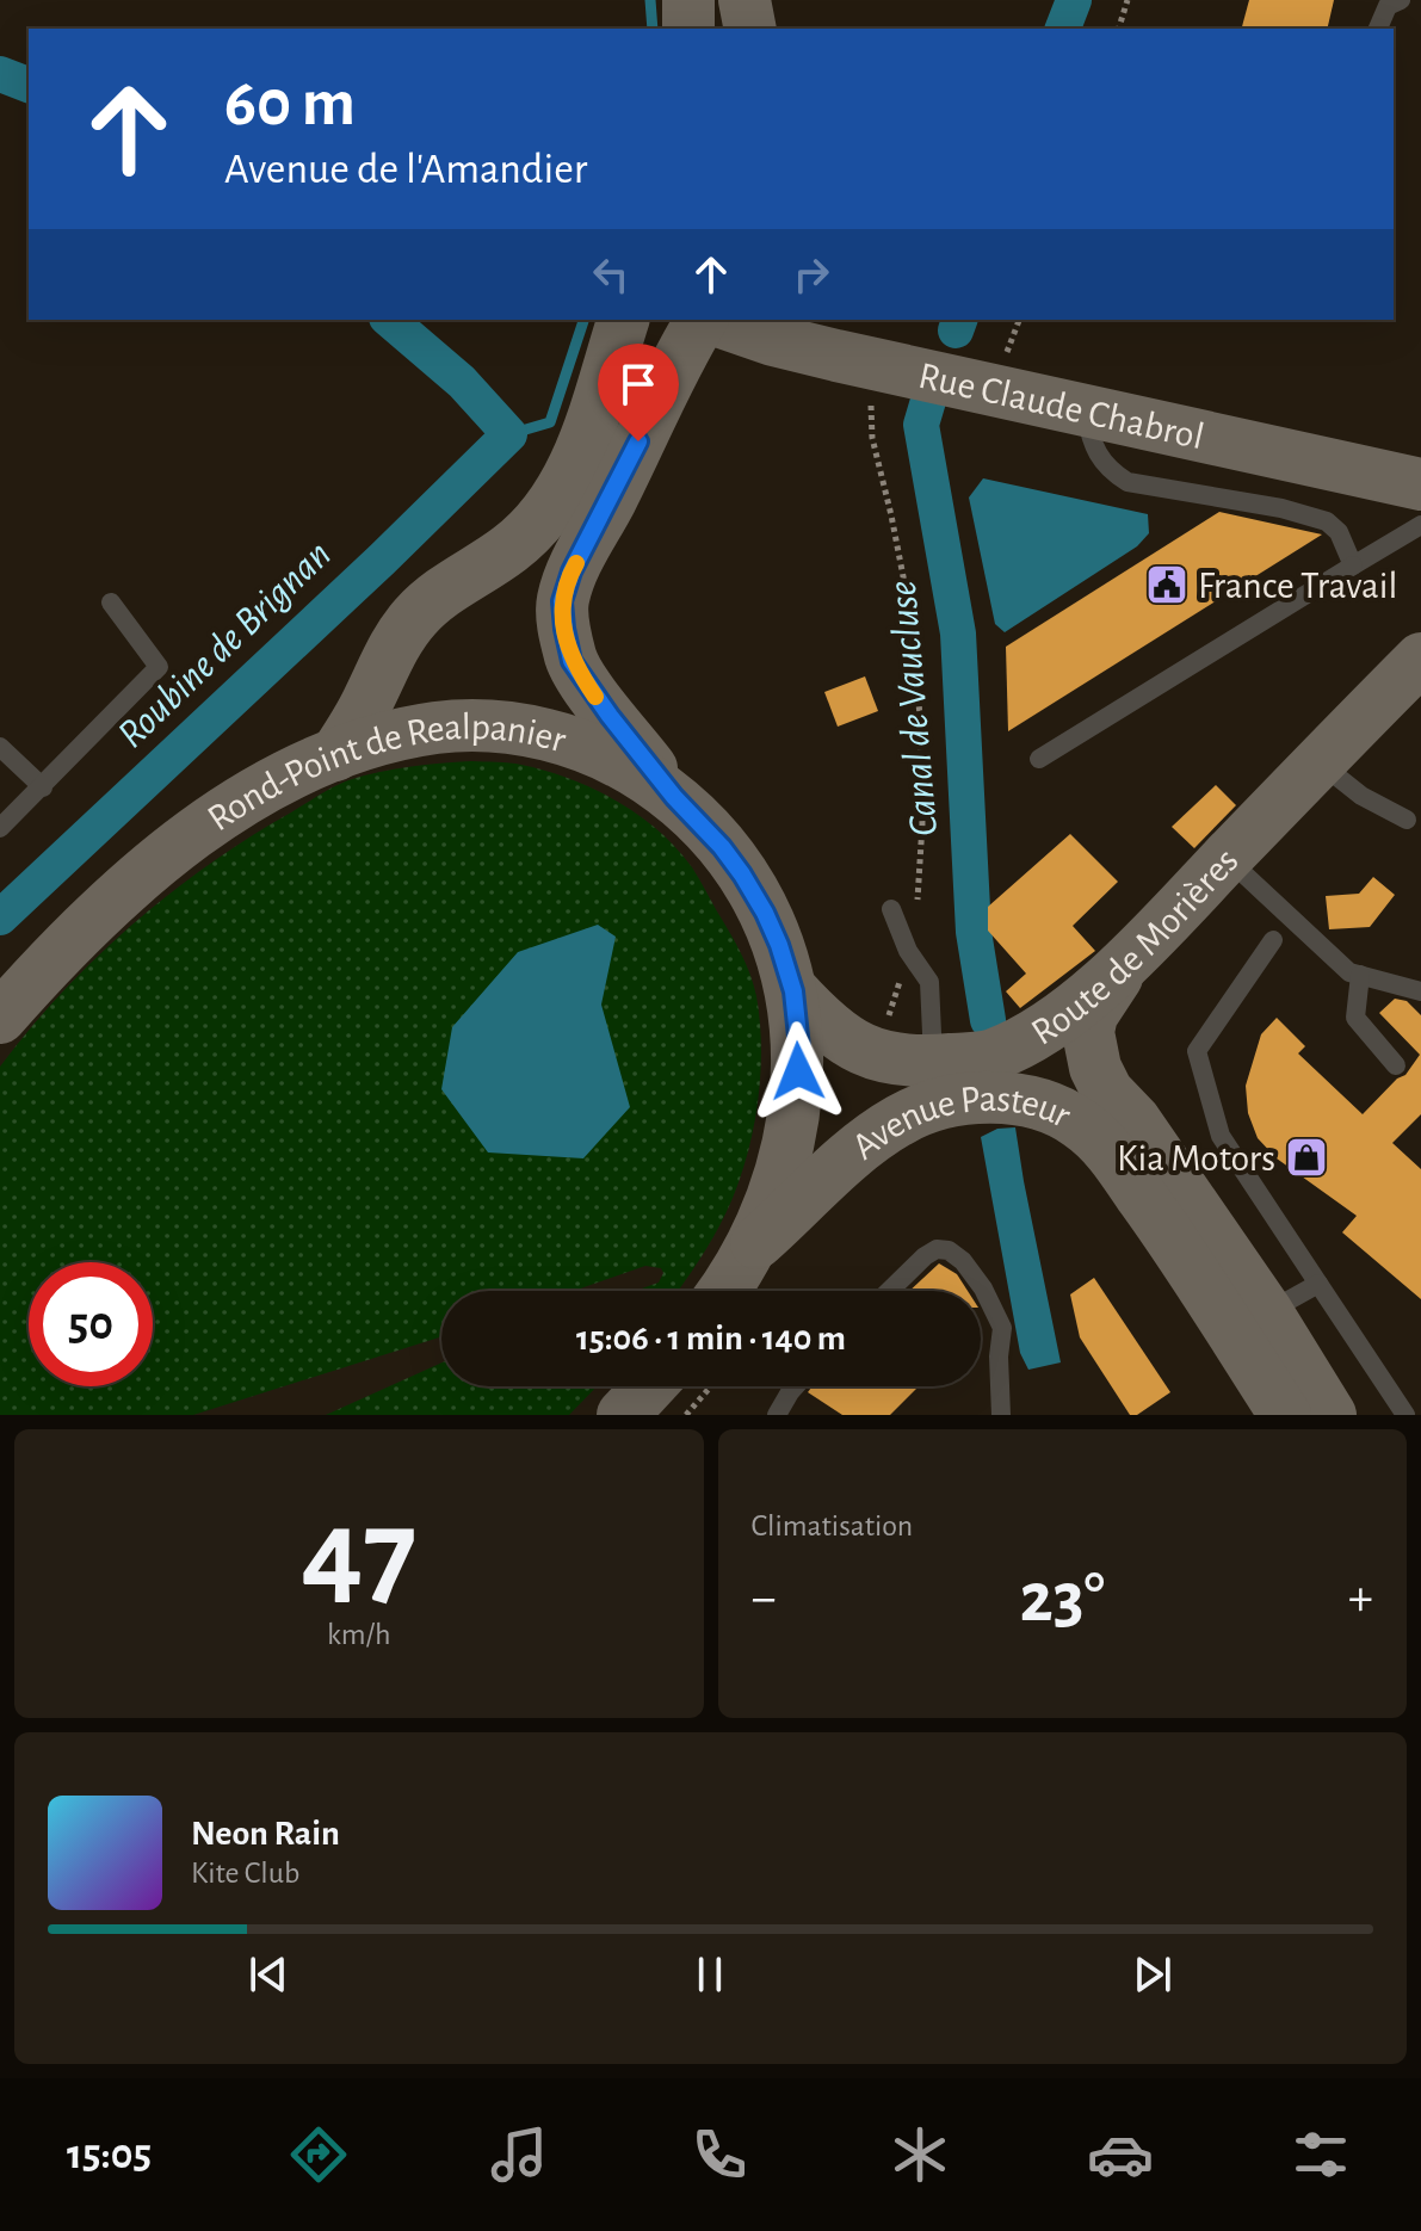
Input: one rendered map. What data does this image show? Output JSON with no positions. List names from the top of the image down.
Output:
{
  "streets": {
    "main road": [
      "Rue Claude Chabrol",
      "Rond-Point de Realpanier",
      "Route de Morières",
      "Avenue Pasteur"
    ]
  },
  "crossings": [
    ["Rond-Point de Realpanier", "Route de Morières"],
    ["Rond-Point de Realpanier", "Avenue Pasteur"],
    ["Route de Morières", "Avenue Pasteur"]
  ],
  "water": ["Roubine de Brignan", "Canal de Vaucluse"],
  "places": {
    "public building": ["France Travail"],
    "shop": ["Kia Motors"]
  },
  "page": {
    "turn": ["60 m", "Avenue de l'Amandier"],
    "limit": "50",
    "trip": "15:06 · 1 min · 140 m",
    "tile": [
      ["47", "km/h"],
      "Climatisation"
    ],
    "heat": ["−", "23°", "+"],
    "song": ["Neon Rain", "Kite Club"],
    "tabs": "15:05"
  }
}
